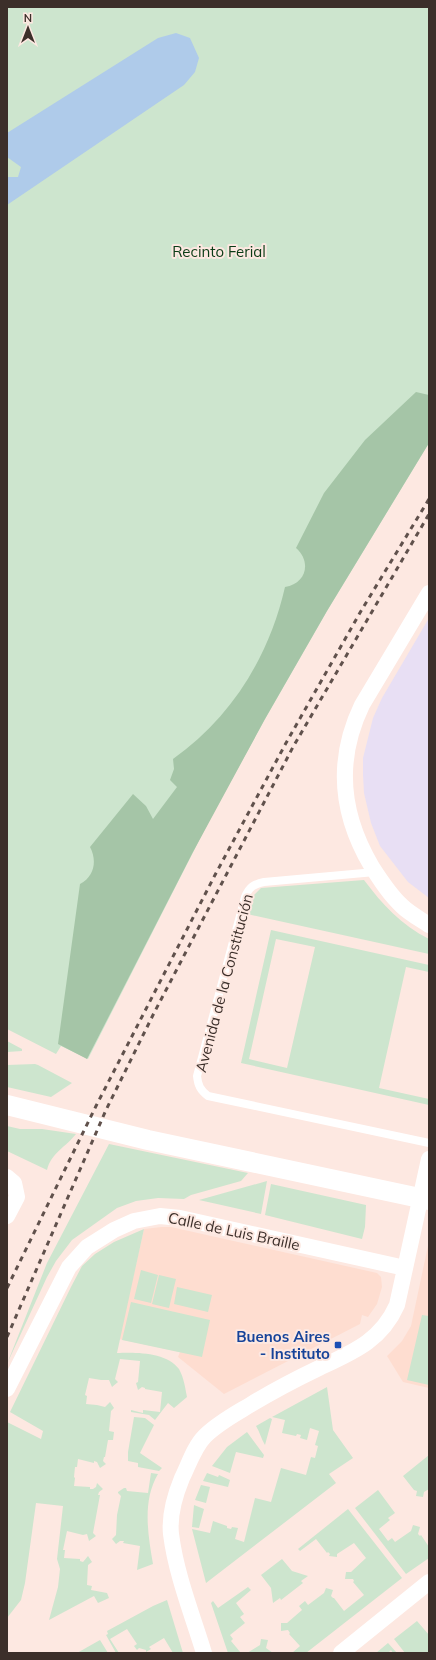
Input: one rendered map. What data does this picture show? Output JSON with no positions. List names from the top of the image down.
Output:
{
  "streets": {
    "street": ["Calle de Luis Braille"],
    "lane": ["Avenida de la Constitución"]
  },
  "parks": ["Recinto Ferial"],
  "places": {
    "transit": ["Buenos Aires - Instituto"]
  },
  "north": "top"
}
